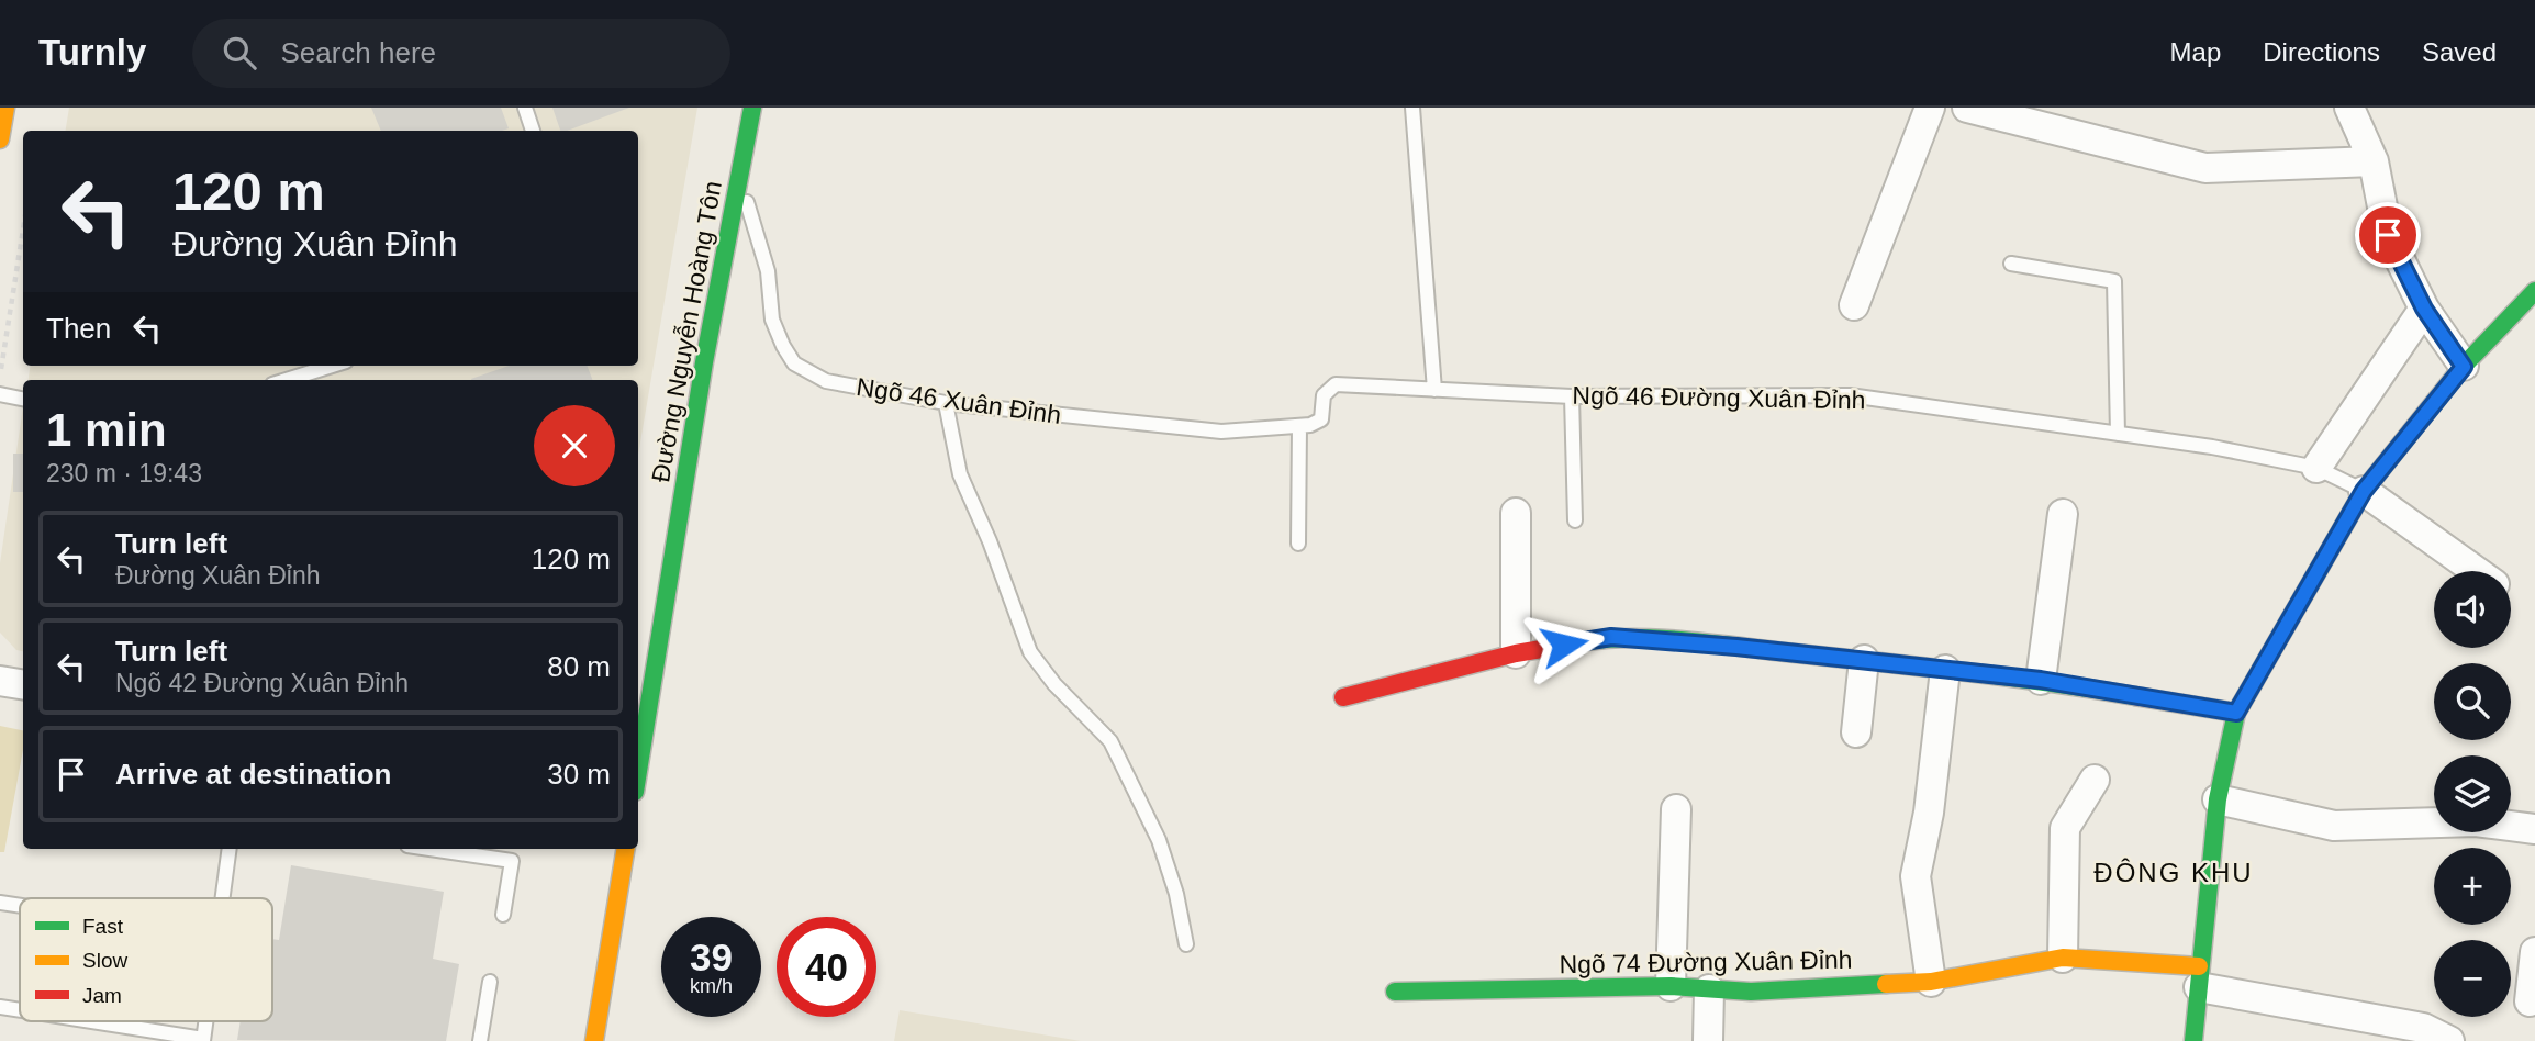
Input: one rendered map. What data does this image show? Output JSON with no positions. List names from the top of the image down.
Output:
{
  "streets": {
    "street": ["Đường Nguyễn Hoàng Tôn", "Ngõ 74 Đường Xuân Đỉnh"],
    "lane": ["Ngõ 46 Đường Xuân Đỉnh", "Ngõ 46 Xuân Đỉnh"]
  },
  "crossings": [
    ["Đường Nguyễn Hoàng Tôn", "Ngõ 46 Xuân Đỉnh"],
    ["Ngõ 46 Đường Xuân Đỉnh", "Ngõ 46 Xuân Đỉnh"]
  ],
  "districts": ["ĐÔNG KHU"],
  "legend": ["Fast", "Slow", "Jam"],
  "page": {
    "header": "Turnly",
    "search": "Search here",
    "nav": ["Map", "Directions", "Saved"],
    "turn": ["120 m", "Đường Xuân Đỉnh"],
    "then": "Then",
    "heading": ["1 min", "230 m · 19:43"],
    "list": [
      {
        "name": "Turn left",
        "note": "Đường Xuân Đỉnh",
        "value": "120 m"
      },
      {
        "name": "Turn left",
        "note": "Ngõ 42 Đường Xuân Đỉnh",
        "value": "80 m"
      },
      {
        "name": "Arrive at destination",
        "value": "30 m"
      }
    ],
    "map_buttons": ["+", "−"],
    "speed": "39 km/h",
    "limit": "40"
  }
}
